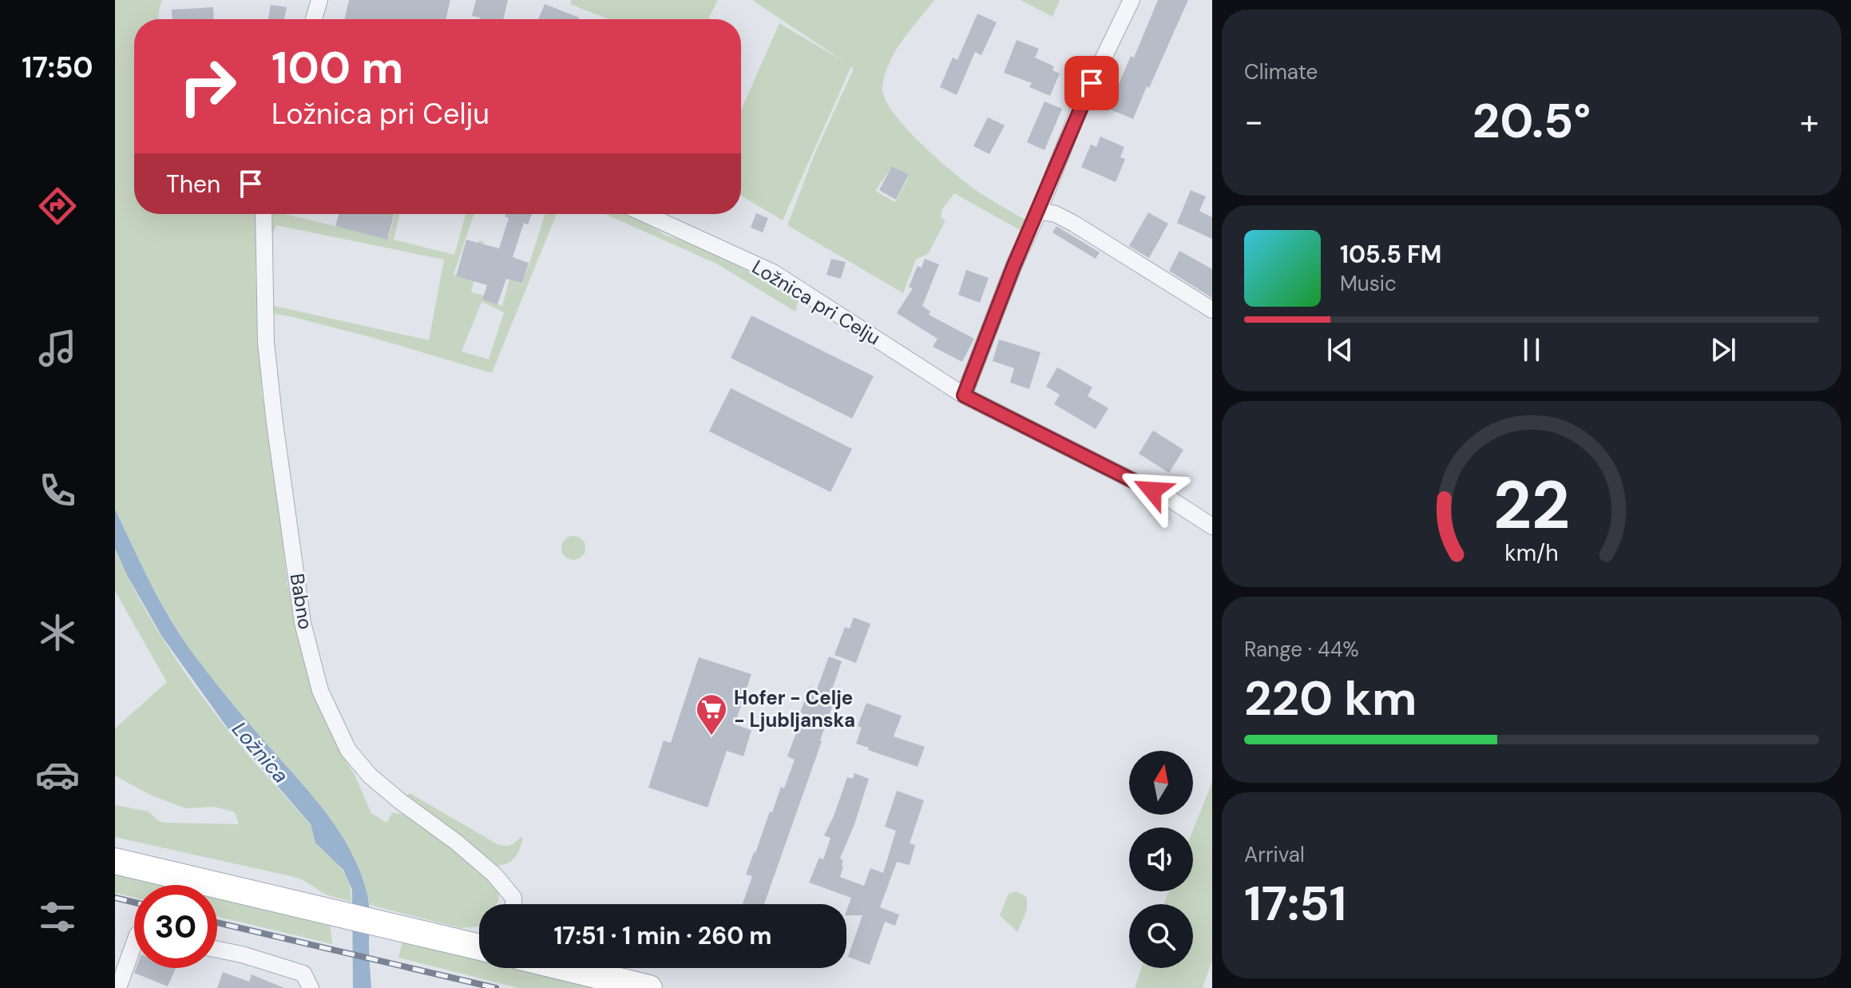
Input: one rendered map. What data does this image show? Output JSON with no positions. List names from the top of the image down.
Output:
{
  "streets": {
    "street": ["Ložnica pri Celju", "Babno"]
  },
  "water": ["Ložnica"],
  "places": {
    "supermarket": ["Hofer - Celje - Ljubljanska"]
  },
  "north": "top",
  "page": {
    "tabs": "17:50",
    "tile": [
      "Climate",
      ["Range · 44%", "220 km"],
      ["Arrival", "17:51"]
    ],
    "turn": ["100 m", "Ložnica pri Celju"],
    "heat": ["−", "20.5°", "+"],
    "then": "Then",
    "song": ["105.5 FM", "Music"],
    "limit": "30",
    "trip": "17:51 · 1 min · 260 m",
    "gauge": ["22", "km/h"]
  }
}
